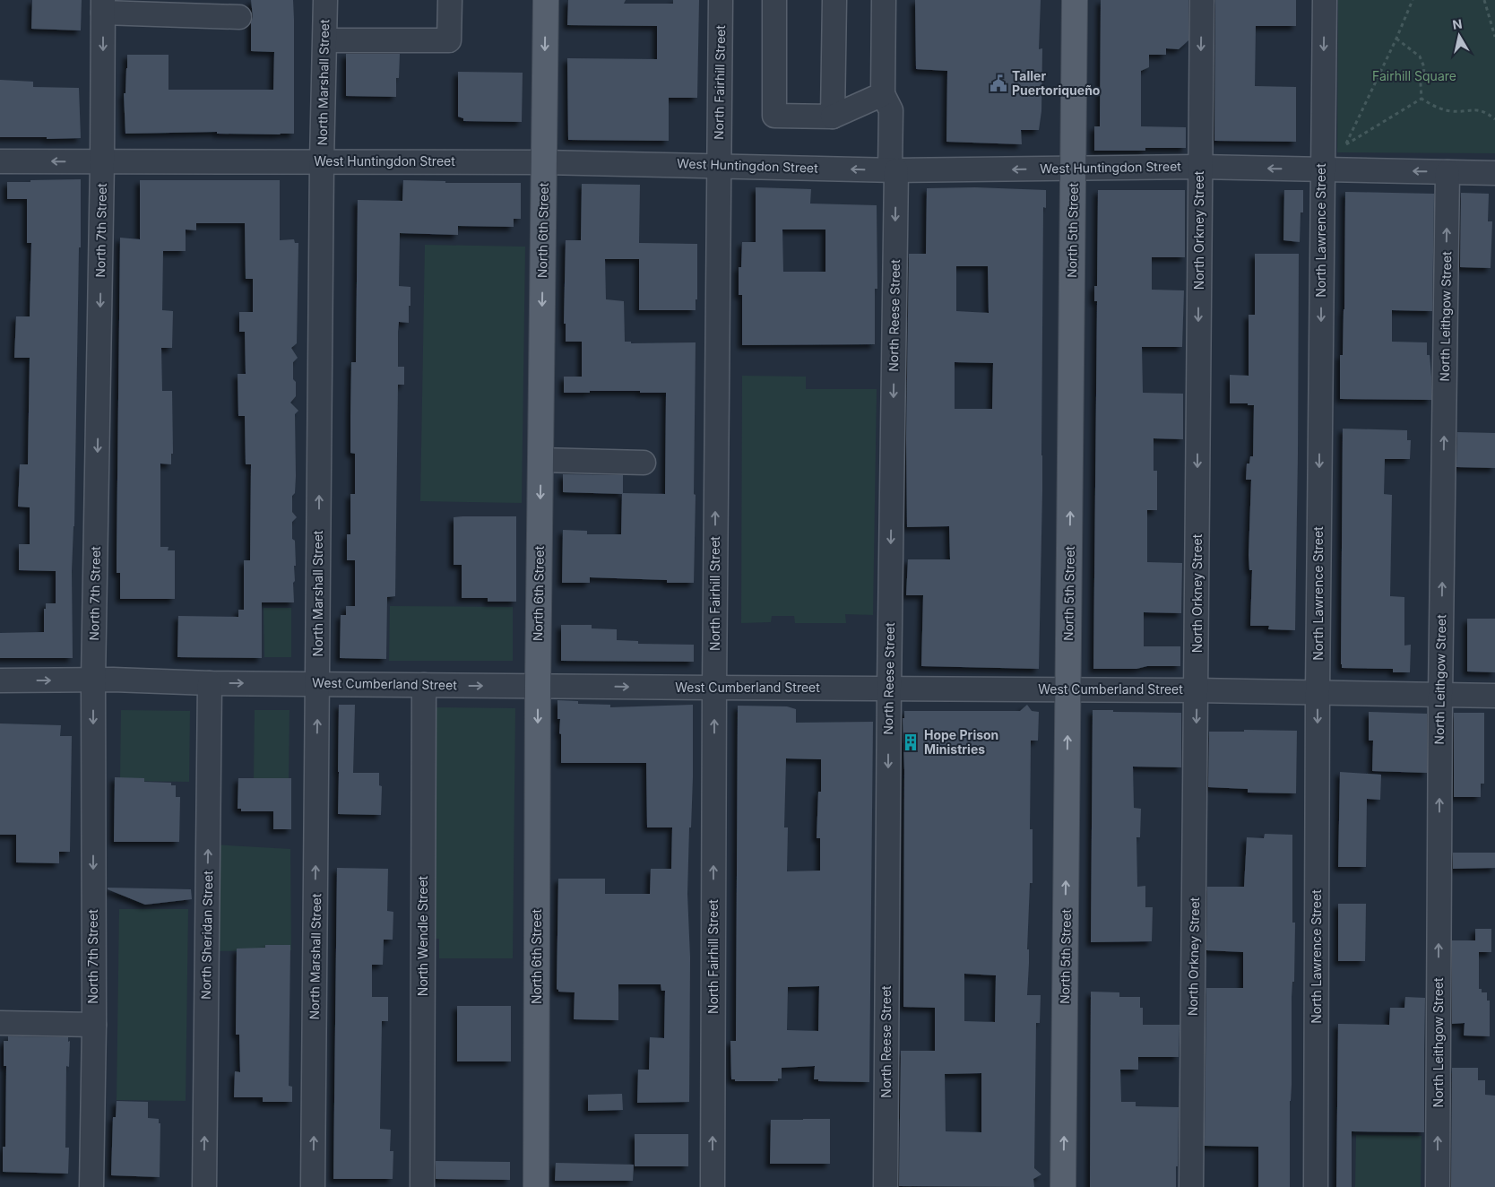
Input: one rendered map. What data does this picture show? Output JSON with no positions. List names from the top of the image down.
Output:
{
  "streets": {
    "main road": ["North 6th Street", "North 5th Street"],
    "street": [
      "North Marshall Street",
      "North Fairhill Street",
      "West Huntingdon Street",
      "North 7th Street",
      "North Orkney Street",
      "North Lawrence Street",
      "North Reese Street",
      "North Leithgow Street",
      "West Cumberland Street",
      "North Sheridan Street",
      "North Wendle Street"
    ]
  },
  "crossings": [
    ["North Marshall Street", "West Huntingdon Street"],
    ["North Marshall Street", "West Cumberland Street"],
    ["North Fairhill Street", "West Huntingdon Street"],
    ["North Fairhill Street", "West Cumberland Street"],
    ["West Huntingdon Street", "North 7th Street"],
    ["West Huntingdon Street", "North 6th Street"],
    ["West Huntingdon Street", "North 5th Street"],
    ["West Huntingdon Street", "North Orkney Street"],
    ["West Huntingdon Street", "North Lawrence Street"],
    ["West Huntingdon Street", "North Reese Street"],
    ["West Huntingdon Street", "North Leithgow Street"],
    ["North 7th Street", "West Cumberland Street"],
    ["North 6th Street", "West Cumberland Street"],
    ["North 5th Street", "West Cumberland Street"],
    ["North Orkney Street", "West Cumberland Street"],
    ["North Lawrence Street", "West Cumberland Street"],
    ["North Reese Street", "West Cumberland Street"],
    ["North Leithgow Street", "West Cumberland Street"],
    ["West Cumberland Street", "North Sheridan Street"],
    ["West Cumberland Street", "North Wendle Street"]
  ],
  "one_way": [
    "North Marshall Street",
    "North Fairhill Street",
    "West Huntingdon Street",
    "North 7th Street",
    "North 6th Street",
    "North 5th Street",
    "North Orkney Street",
    "North Lawrence Street",
    "North Reese Street",
    "North Leithgow Street",
    "North Sheridan Street"
  ],
  "parks": ["Fairhill Square"],
  "places": {
    "public building": ["Taller Puertoriqueño"],
    "building": ["Hope Prison Ministries"]
  },
  "north": "top"
}
